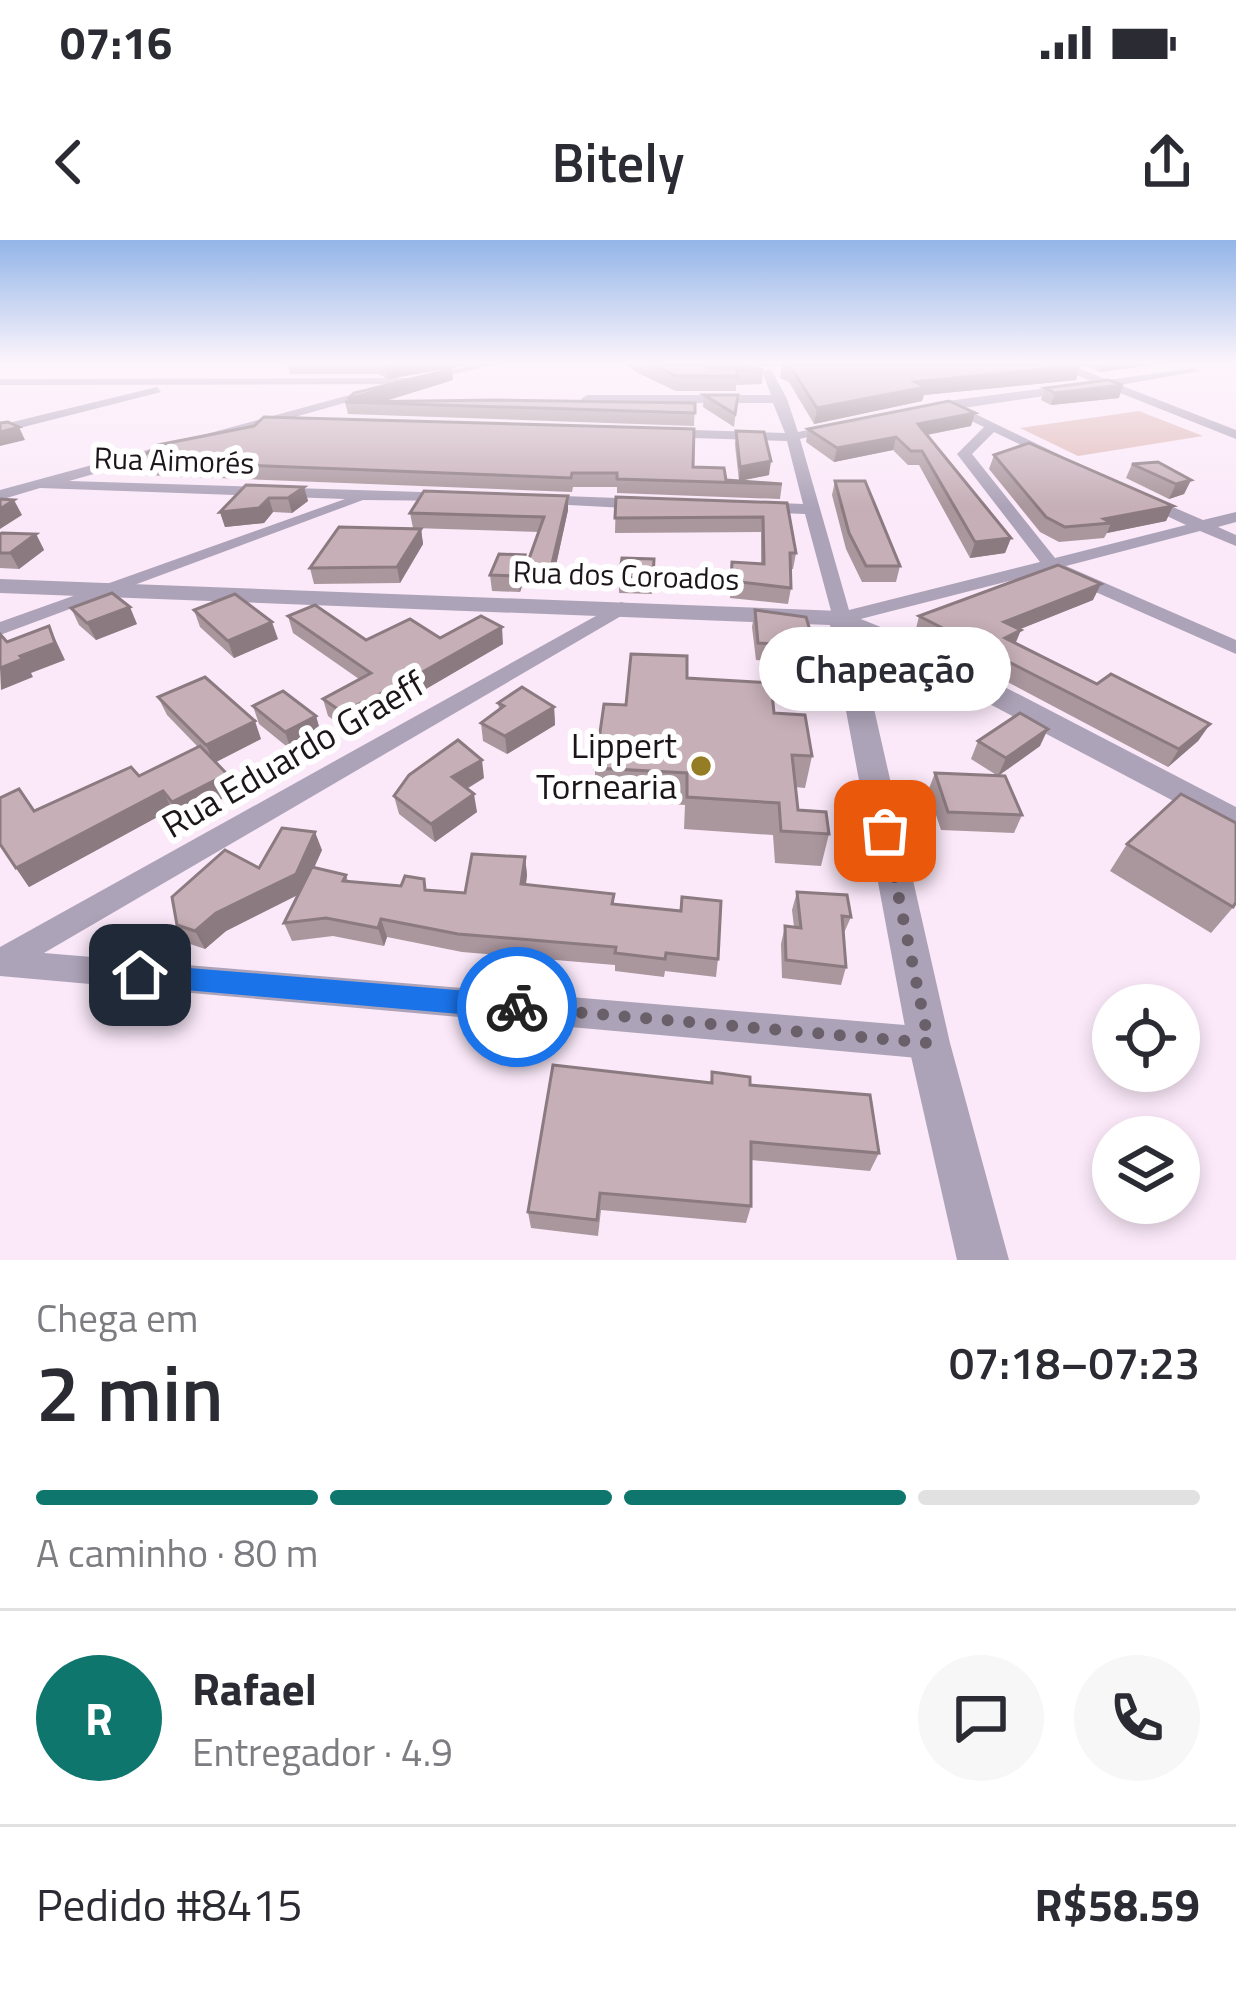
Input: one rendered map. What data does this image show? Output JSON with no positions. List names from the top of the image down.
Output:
{
  "streets": {
    "street": ["Rua Aimorés", "Rua dos Coroados", "Rua Eduardo Graeff"]
  },
  "crossings": [
    ["Rua dos Coroados", "Rua Eduardo Graeff"]
  ],
  "places": ["Lippert Tornearia", "Chapeação"],
  "page": {
    "status": "07:16",
    "header": "Bitely",
    "bubble": "Chapeação",
    "heading": ["2 min", "Chega em", "07:18–07:23"],
    "panel": [
      "Rafael",
      "Entregador · 4.9",
      "Pedido #8415",
      "R$58.59"
    ],
    "bar": "A caminho · 80 m",
    "round": "R"
  }
}
